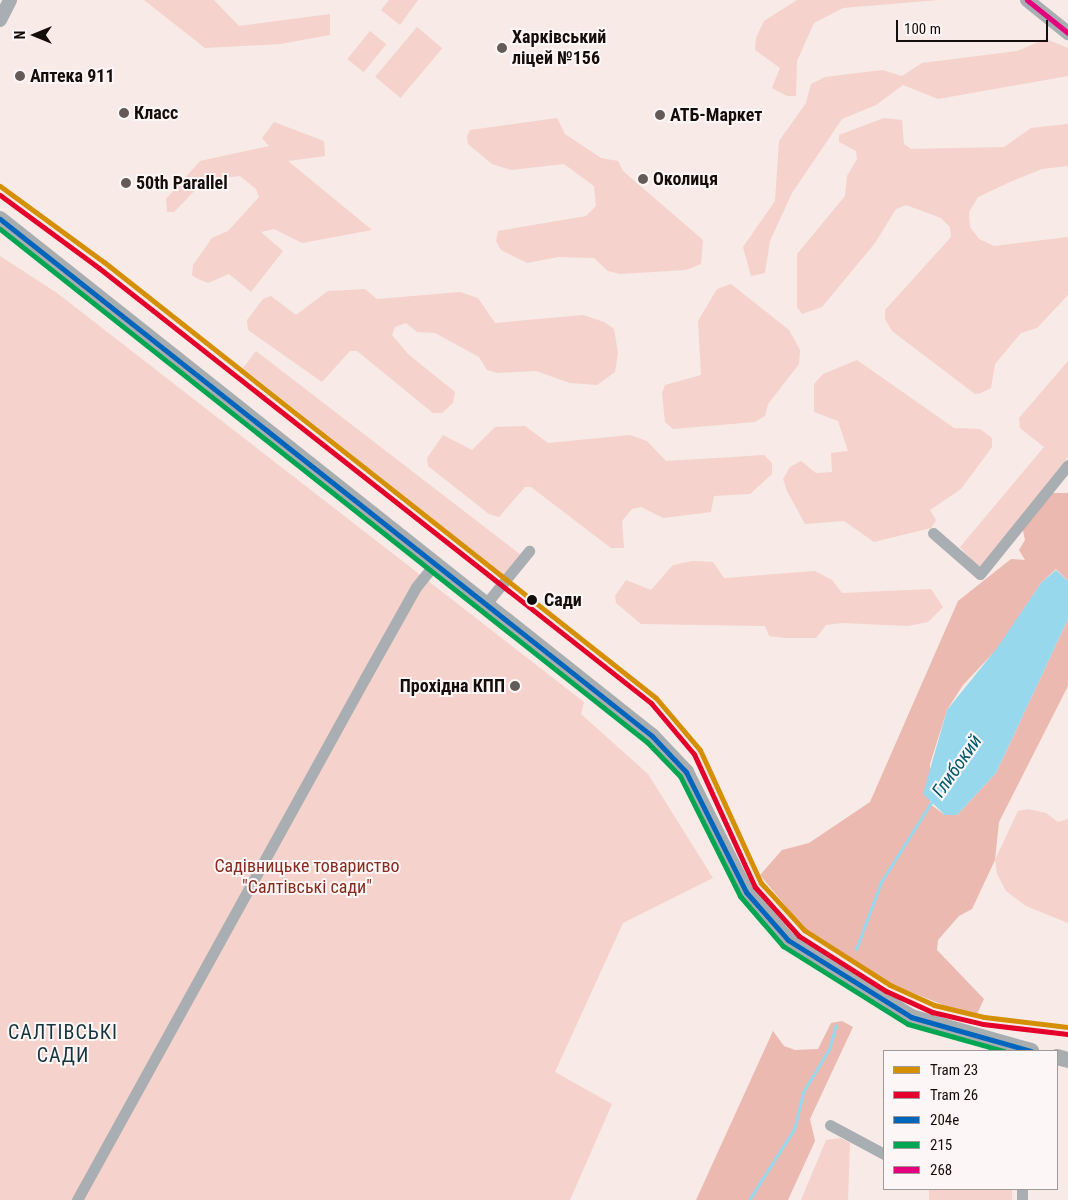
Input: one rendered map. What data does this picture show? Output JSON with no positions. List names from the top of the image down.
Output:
{
  "districts": ["САЛТІВСЬКІ САДИ"],
  "water": ["Глибокий"],
  "parks": ["Садівницьке товариство \"Салтівські сади\""],
  "places": [
    "Харківський ліцей №156",
    "Аптека 911",
    "Класс",
    "АТБ-Маркет",
    "Околиця",
    "50th Parallel",
    "Сади",
    "Прохідна КПП"
  ],
  "lines": [
    "transit line 268",
    "tram line 23",
    "tram line 26",
    "transit line 204е",
    "transit line 215"
  ],
  "legend": [
    "Tram 23",
    "Tram 26",
    "204е",
    "215",
    "268"
  ],
  "scale_bar": "100 m",
  "north": "left"
}
